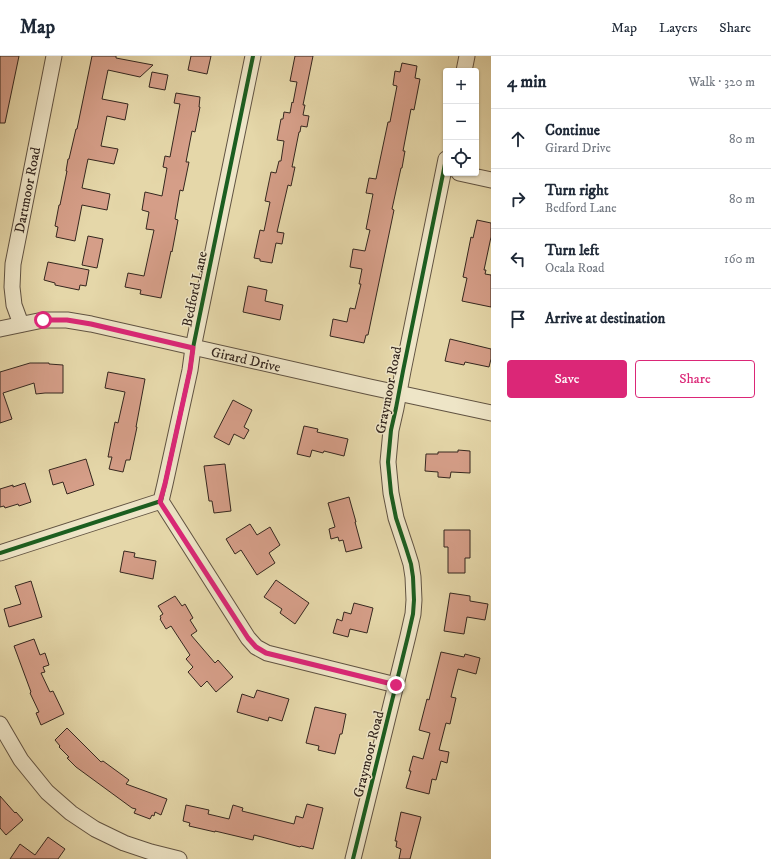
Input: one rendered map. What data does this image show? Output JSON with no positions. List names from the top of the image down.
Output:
{
  "streets": {
    "street": [
      "Dartmoor Road",
      "Bedford Lane",
      "Girard Drive",
      "Graymoor Road"
    ]
  },
  "crossings": [
    ["Dartmoor Road", "Girard Drive"],
    ["Bedford Lane", "Girard Drive"],
    ["Girard Drive", "Graymoor Road"]
  ],
  "page": {
    "header": "Map",
    "nav": ["Map", "Layers", "Share"],
    "heading": ["4 min", "Walk · 320 m"],
    "map_buttons": ["+", "−"],
    "list": [
      ["Continue", "Girard Drive", "80 m"],
      ["Turn right", "Bedford Lane", "80 m"],
      ["Turn left", "Ocala Road", "160 m"],
      "Arrive at destination"
    ],
    "buttons": ["Save", "Share"]
  }
}
